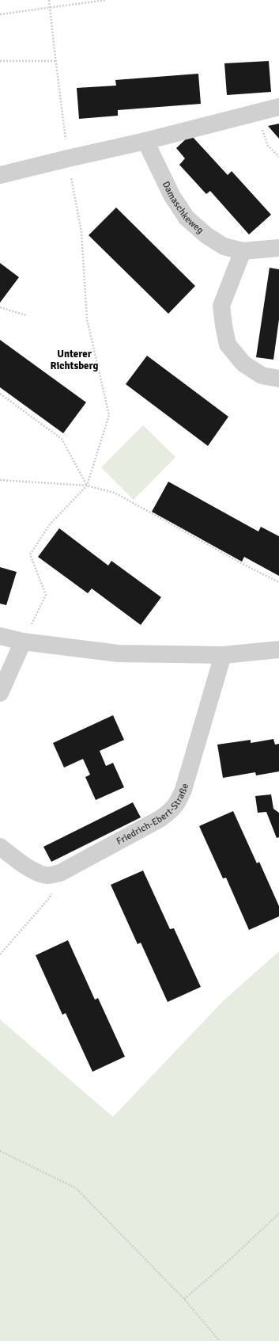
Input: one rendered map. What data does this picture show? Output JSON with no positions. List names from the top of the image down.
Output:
{
  "streets": {
    "street": ["Damaschkeweg", "Friedrich-Ebert-Straße"]
  },
  "districts": ["Unterer Richtsberg"]
}
